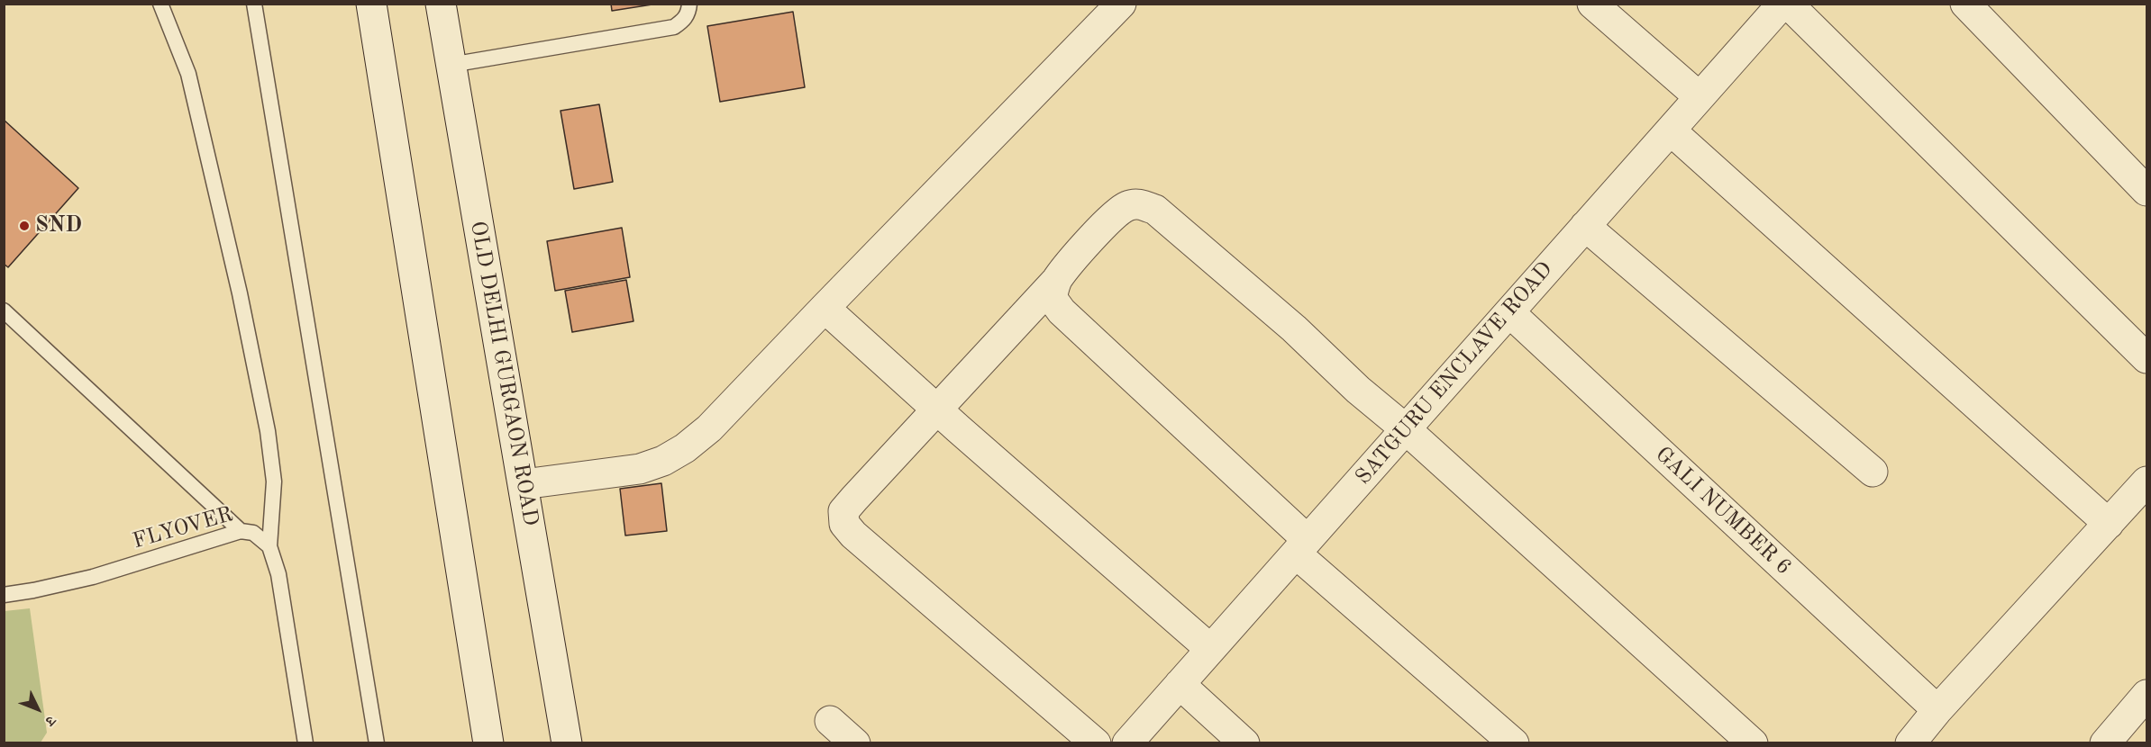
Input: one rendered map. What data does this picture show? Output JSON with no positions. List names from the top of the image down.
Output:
{
  "streets": {
    "street": ["OLD DELHI GURGAON ROAD", "SATGURU ENCLAVE ROAD", "GALI NUMBER 6"],
    "lane": ["FLYOVER"]
  },
  "crossings": [
    ["SATGURU ENCLAVE ROAD", "GALI NUMBER 6"]
  ],
  "places": ["SND"],
  "north": "bottom right"
}
